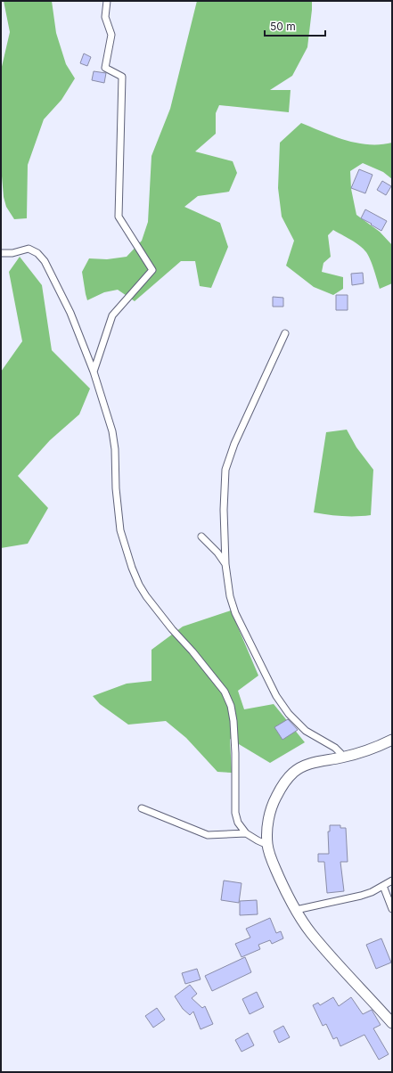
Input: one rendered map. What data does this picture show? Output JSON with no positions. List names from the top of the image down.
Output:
{
  "scale_bar": "50 m"
}
